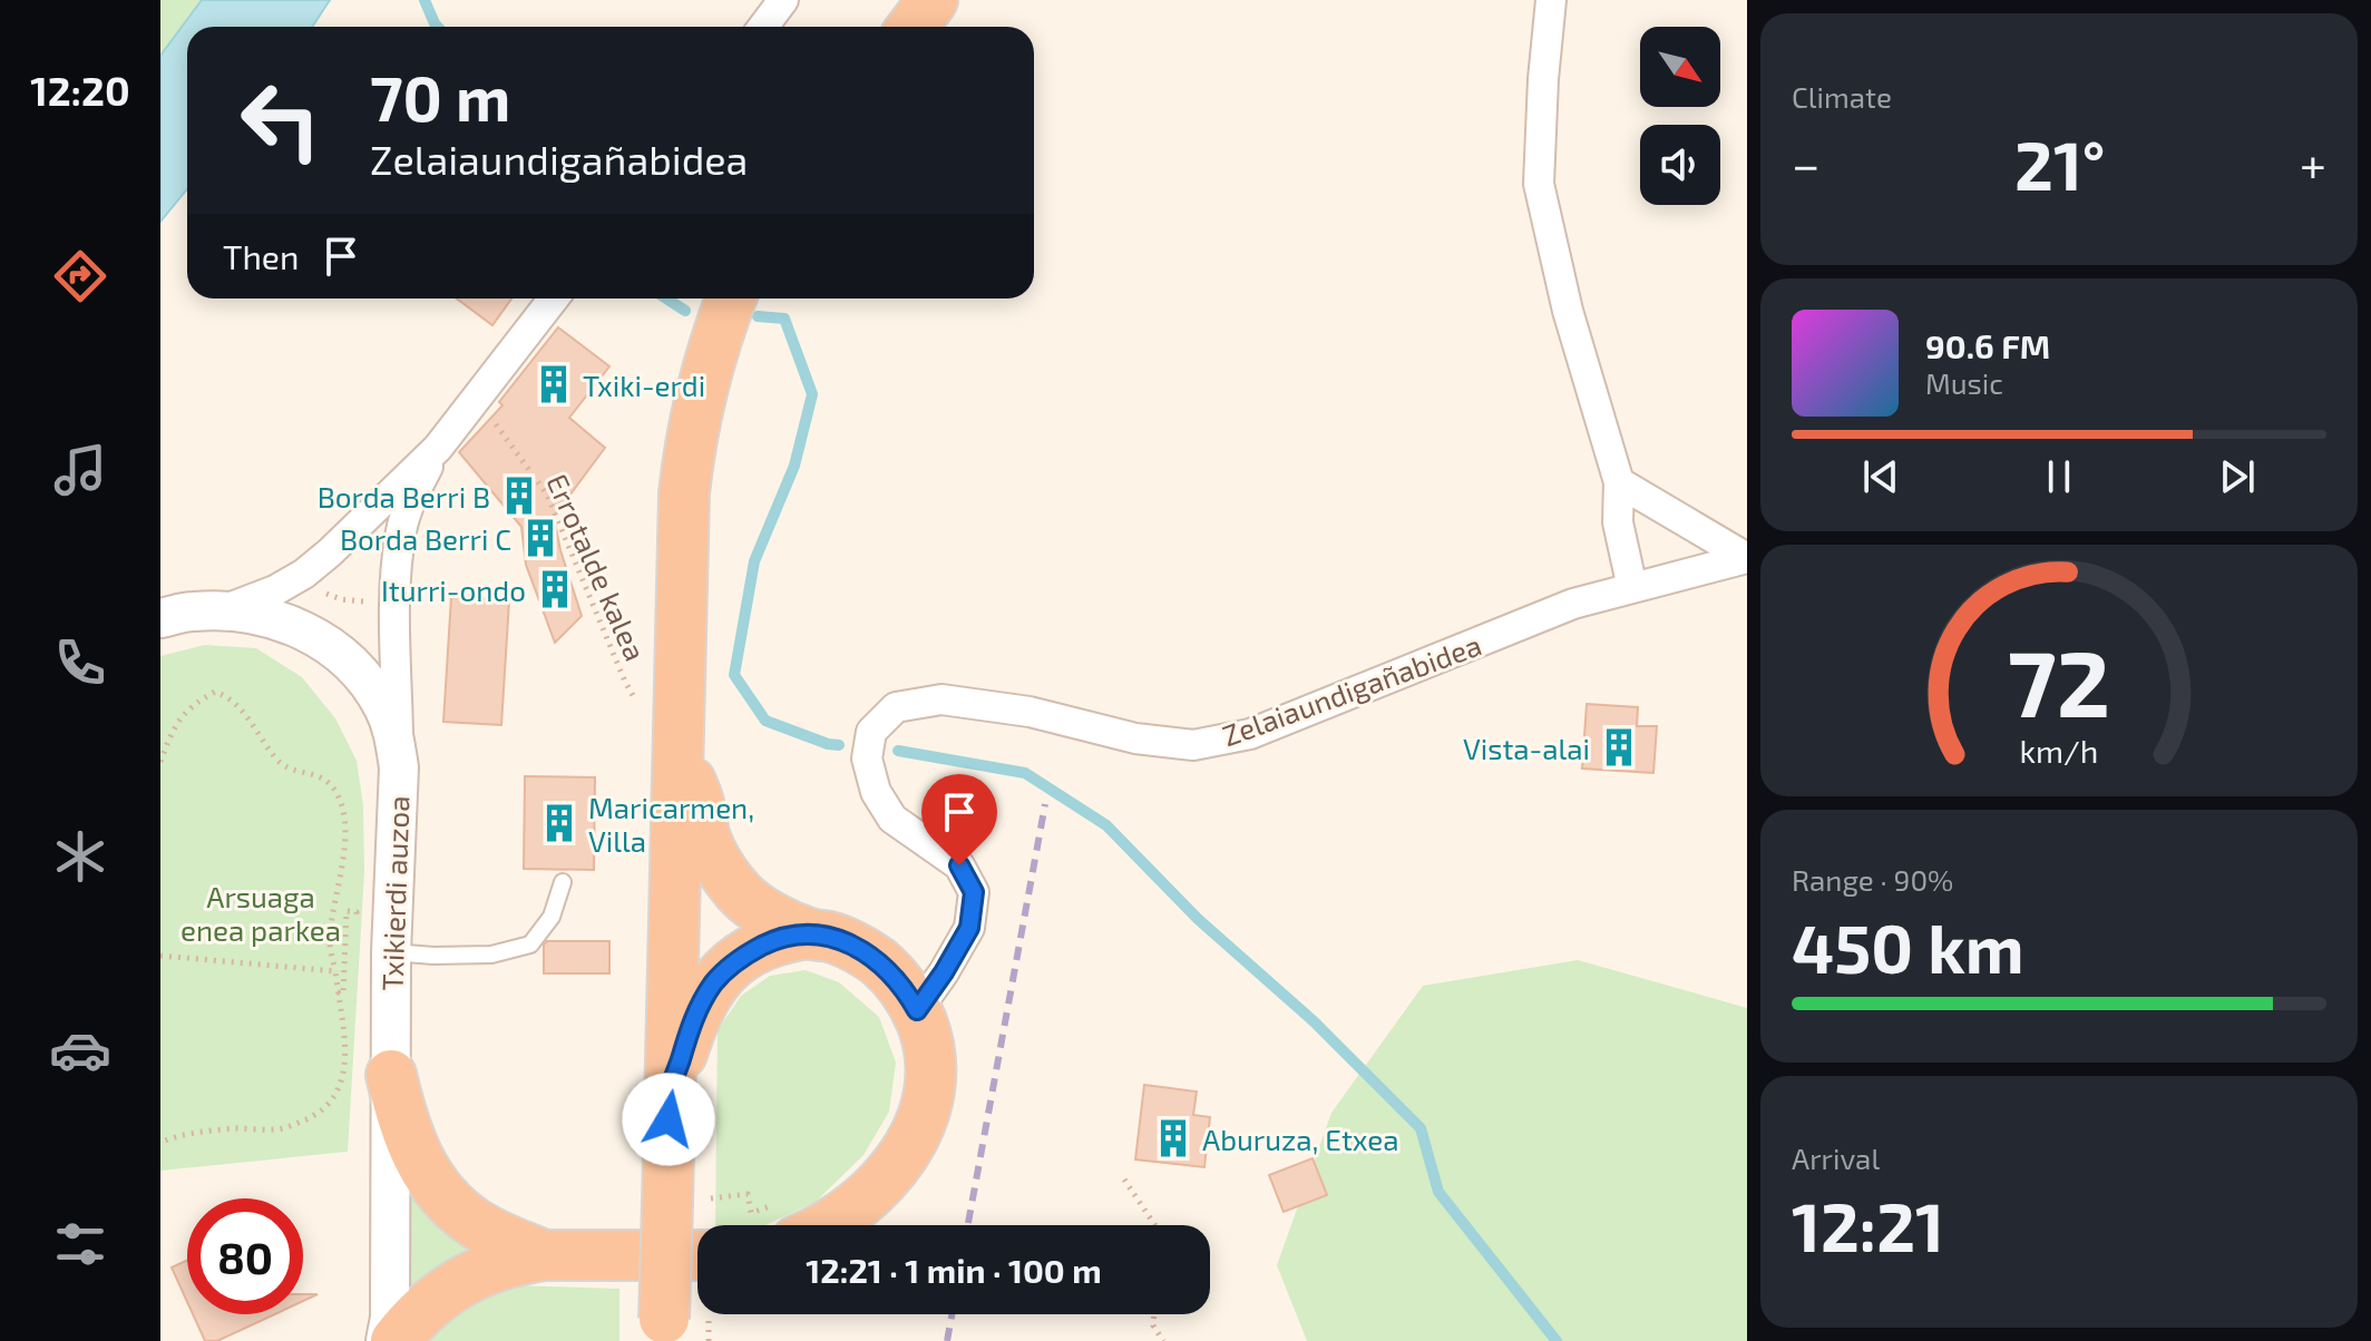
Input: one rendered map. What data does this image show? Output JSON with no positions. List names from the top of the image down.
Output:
{
  "streets": {
    "street": ["Zelaiaundigañabidea", "Txikierdi auzoa"],
    "path": ["Errotalde kalea"]
  },
  "parks": ["Arsuaga enea parkea"],
  "places": {
    "building": [
      "Txiki-erdi",
      "Borda Berri B",
      "Borda Berri C",
      "Iturri-ondo",
      "Vista-alai",
      "Maricarmen, Villa",
      "Aburuza, Etxea"
    ]
  },
  "north": "bottom right",
  "page": {
    "tabs": "12:20",
    "tile": [
      "Climate",
      ["Range · 90%", "450 km"],
      ["Arrival", "12:21"]
    ],
    "turn": ["70 m", "Zelaiaundigañabidea"],
    "heat": ["−", "21°", "+"],
    "then": "Then",
    "song": ["90.6 FM", "Music"],
    "limit": "80",
    "trip": "12:21 · 1 min · 100 m",
    "gauge": ["72", "km/h"]
  }
}
